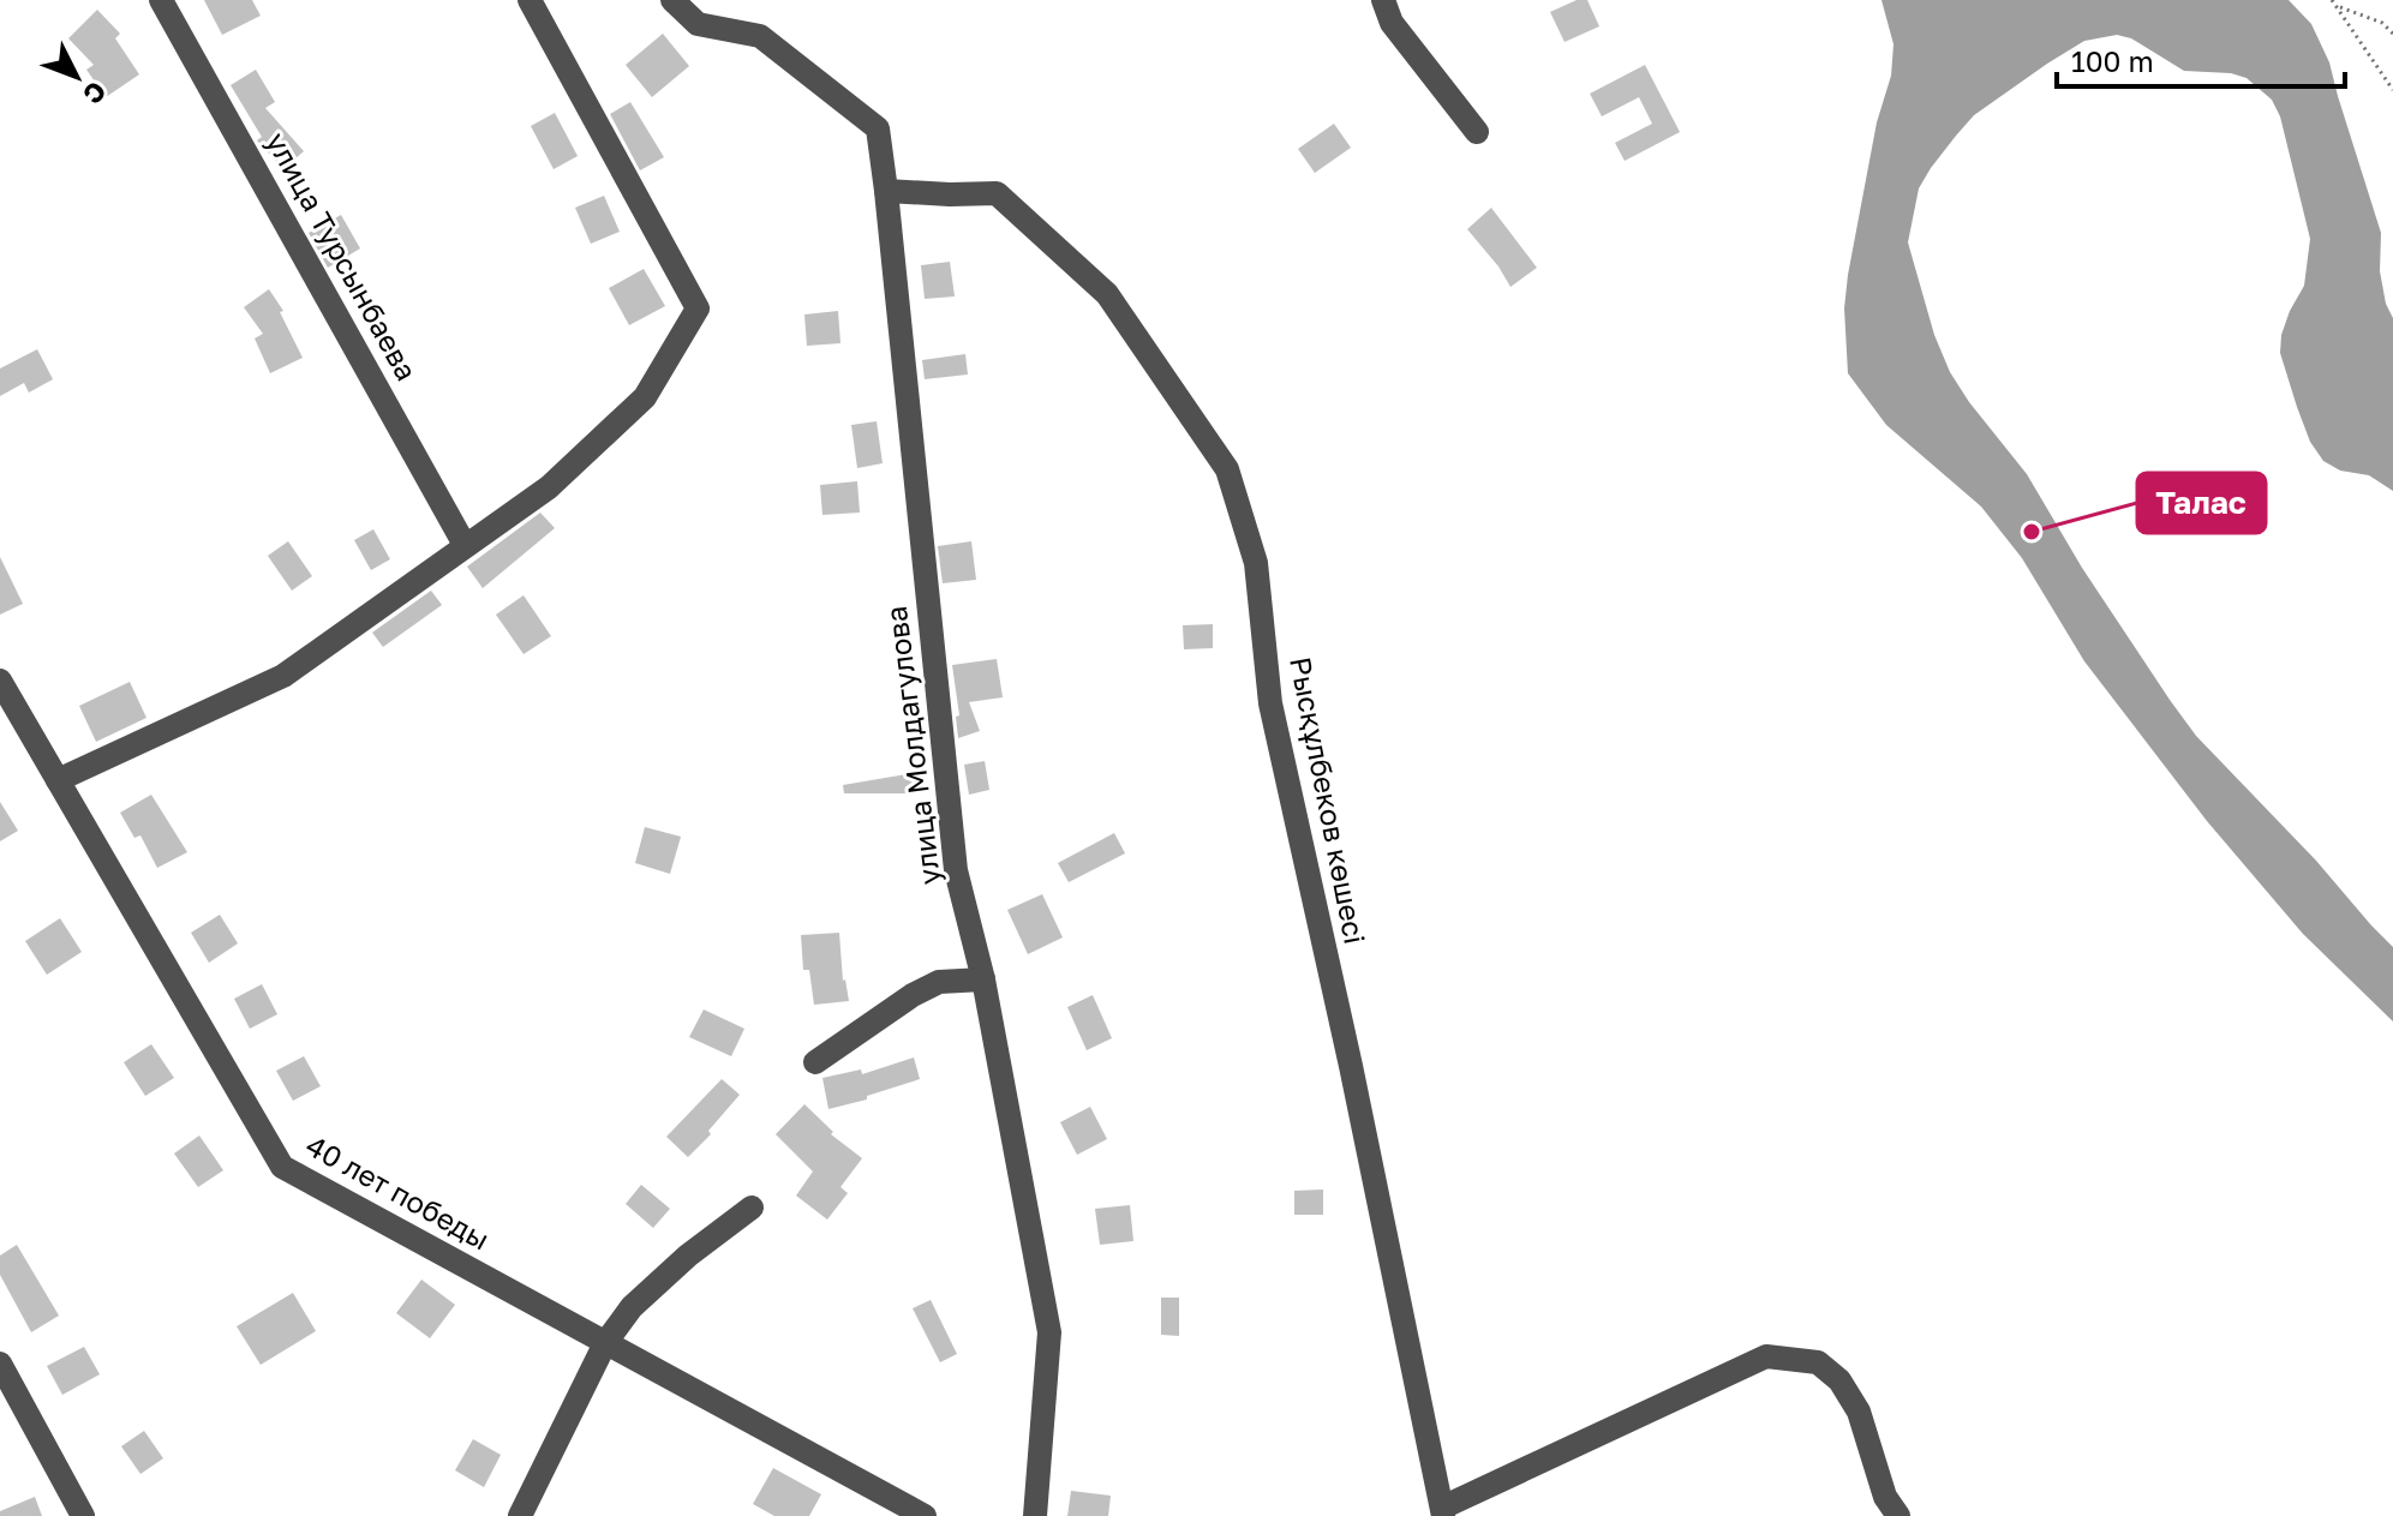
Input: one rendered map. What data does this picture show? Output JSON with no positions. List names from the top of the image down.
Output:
{
  "streets": {
    "street": [
      "улица Турсынбаева",
      "улица Молдагулова",
      "Рысқұлбеков көшесі",
      "40 лет победы"
    ]
  },
  "crossings": [
    ["улица Молдагулова", "Рысқұлбеков көшесі"]
  ],
  "places": ["Талас"],
  "scale_bar": "100 m",
  "north": "bottom right"
}
